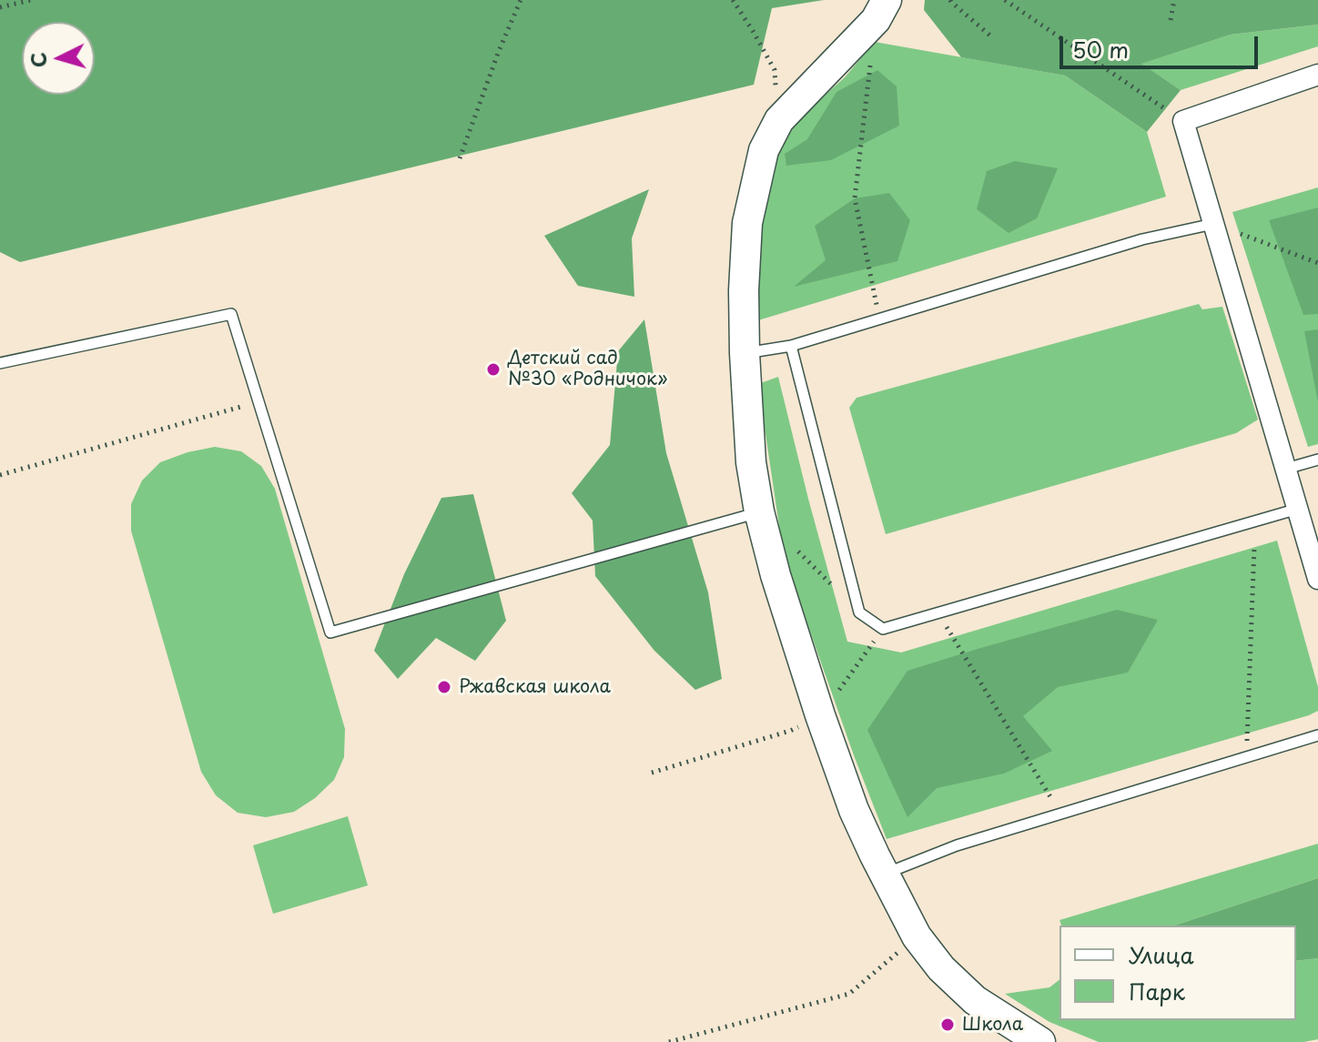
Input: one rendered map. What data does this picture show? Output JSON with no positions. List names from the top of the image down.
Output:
{
  "places": ["Детский сад №30 «Родничок»", "Ржавская школа", "Школа"],
  "legend": ["Улица", "Парк"],
  "scale_bar": "50 m",
  "north": "left"
}
